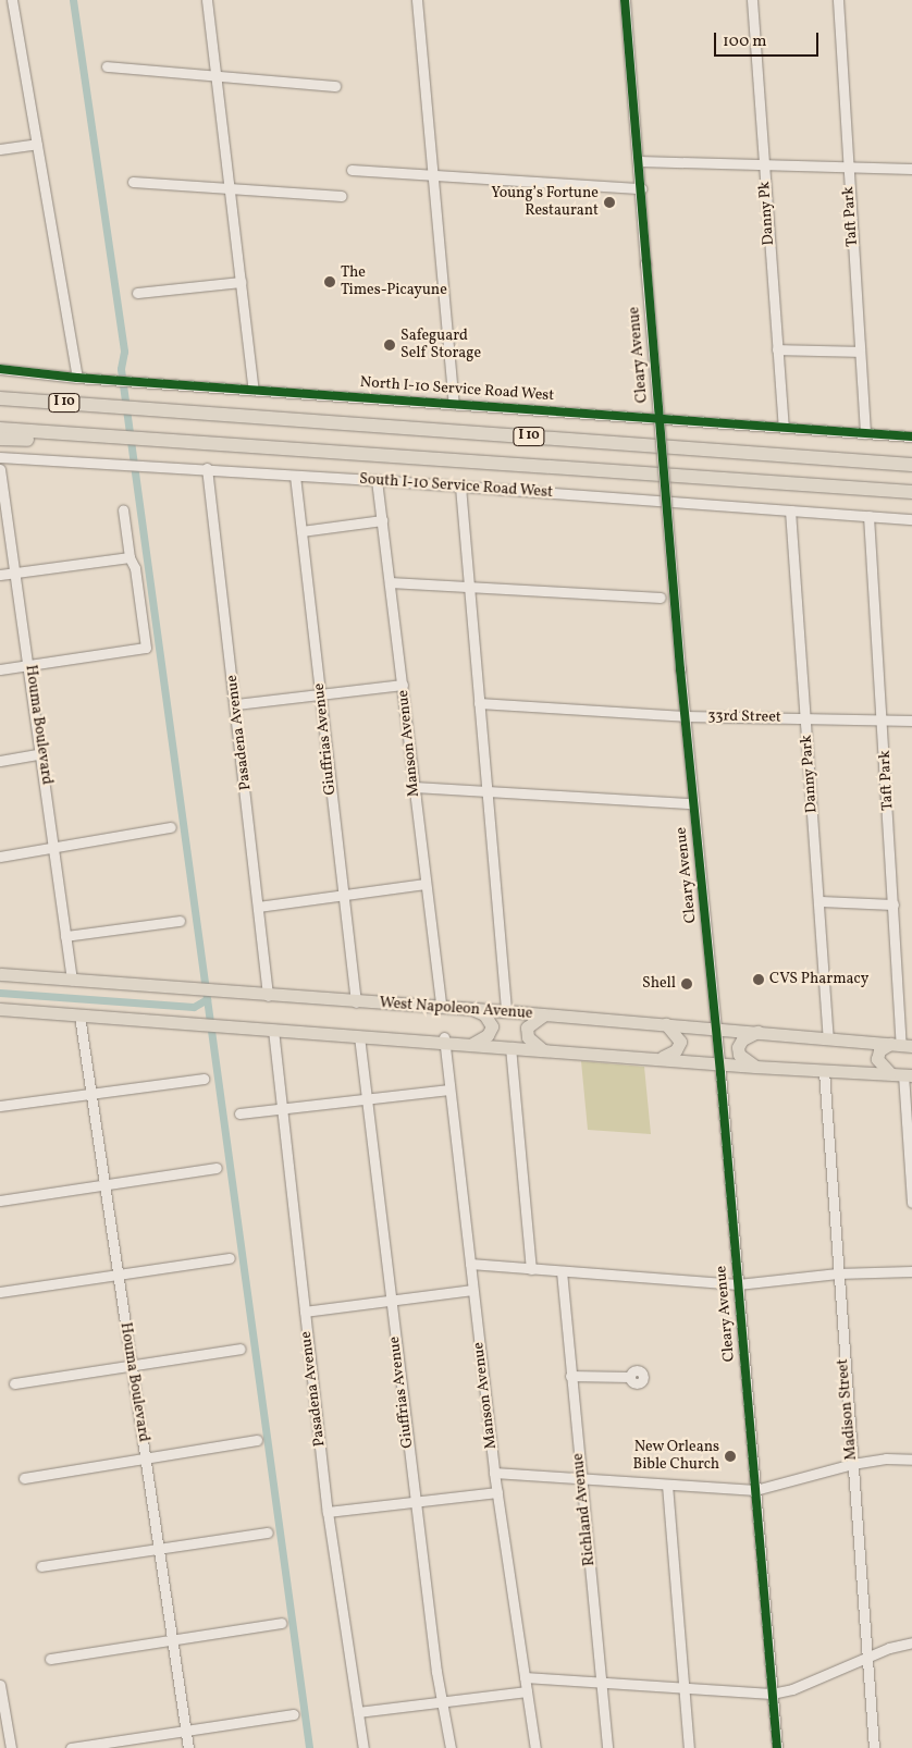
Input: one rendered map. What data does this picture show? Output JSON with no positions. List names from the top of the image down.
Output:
{
  "streets": {
    "highway": ["I 10"],
    "main road": ["West Napoleon Avenue"],
    "street": [
      "Danny Pk",
      "Taft Park",
      "Cleary Avenue",
      "North I-10 Service Road West",
      "South I-10 Service Road West",
      "33rd Street",
      "Houma Boulevard",
      "Pasadena Avenue",
      "Giuffrias Avenue",
      "Manson Avenue",
      "Danny Park",
      "Madison Street",
      "Richland Avenue"
    ]
  },
  "crossings": [
    ["Danny Pk", "North I-10 Service Road West"],
    ["Taft Park", "North I-10 Service Road West"],
    ["Taft Park", "South I-10 Service Road West"],
    ["Taft Park", "33rd Street"],
    ["Taft Park", "West Napoleon Avenue"],
    ["Cleary Avenue", "33rd Street"],
    ["Cleary Avenue", "West Napoleon Avenue"],
    ["South I-10 Service Road West", "Pasadena Avenue"],
    ["South I-10 Service Road West", "Giuffrias Avenue"],
    ["South I-10 Service Road West", "Manson Avenue"],
    ["South I-10 Service Road West", "Danny Park"],
    ["33rd Street", "Danny Park"],
    ["Houma Boulevard", "West Napoleon Avenue"],
    ["Pasadena Avenue", "West Napoleon Avenue"],
    ["Giuffrias Avenue", "West Napoleon Avenue"],
    ["Manson Avenue", "West Napoleon Avenue"],
    ["Danny Park", "West Napoleon Avenue"]
  ],
  "places": [
    "Young’s Fortune Restaurant",
    "The Times-Picayune",
    "Safeguard Self Storage",
    "CVS Pharmacy",
    "Shell",
    "New Orleans Bible Church"
  ],
  "scale_bar": "100 m"
}
